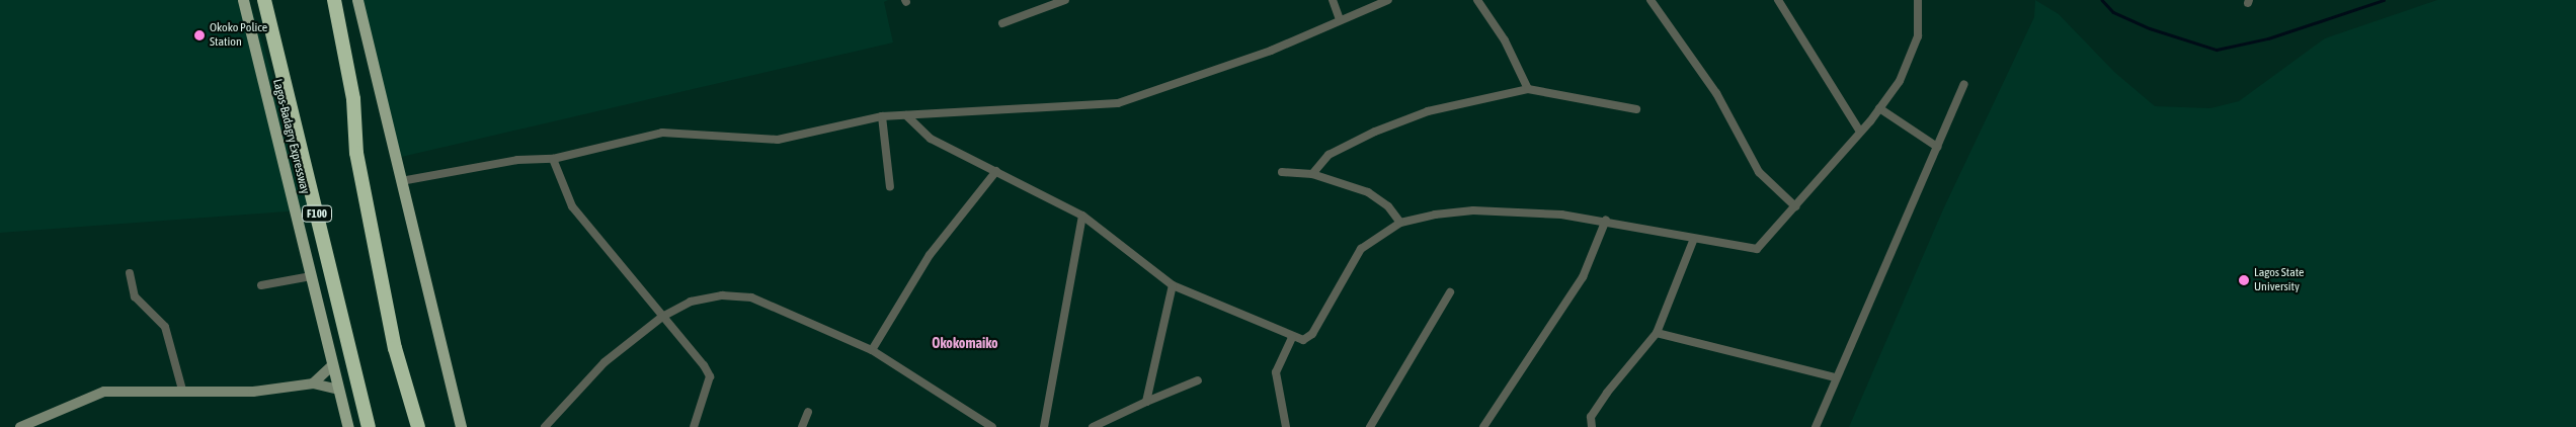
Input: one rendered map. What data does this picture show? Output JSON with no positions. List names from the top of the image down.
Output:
{
  "streets": {
    "highway": ["Lagos-Badagry Expressway", "F100"]
  },
  "districts": ["Okokomaiko"],
  "places": ["Okoko Police Station", "Lagos State University"]
}
